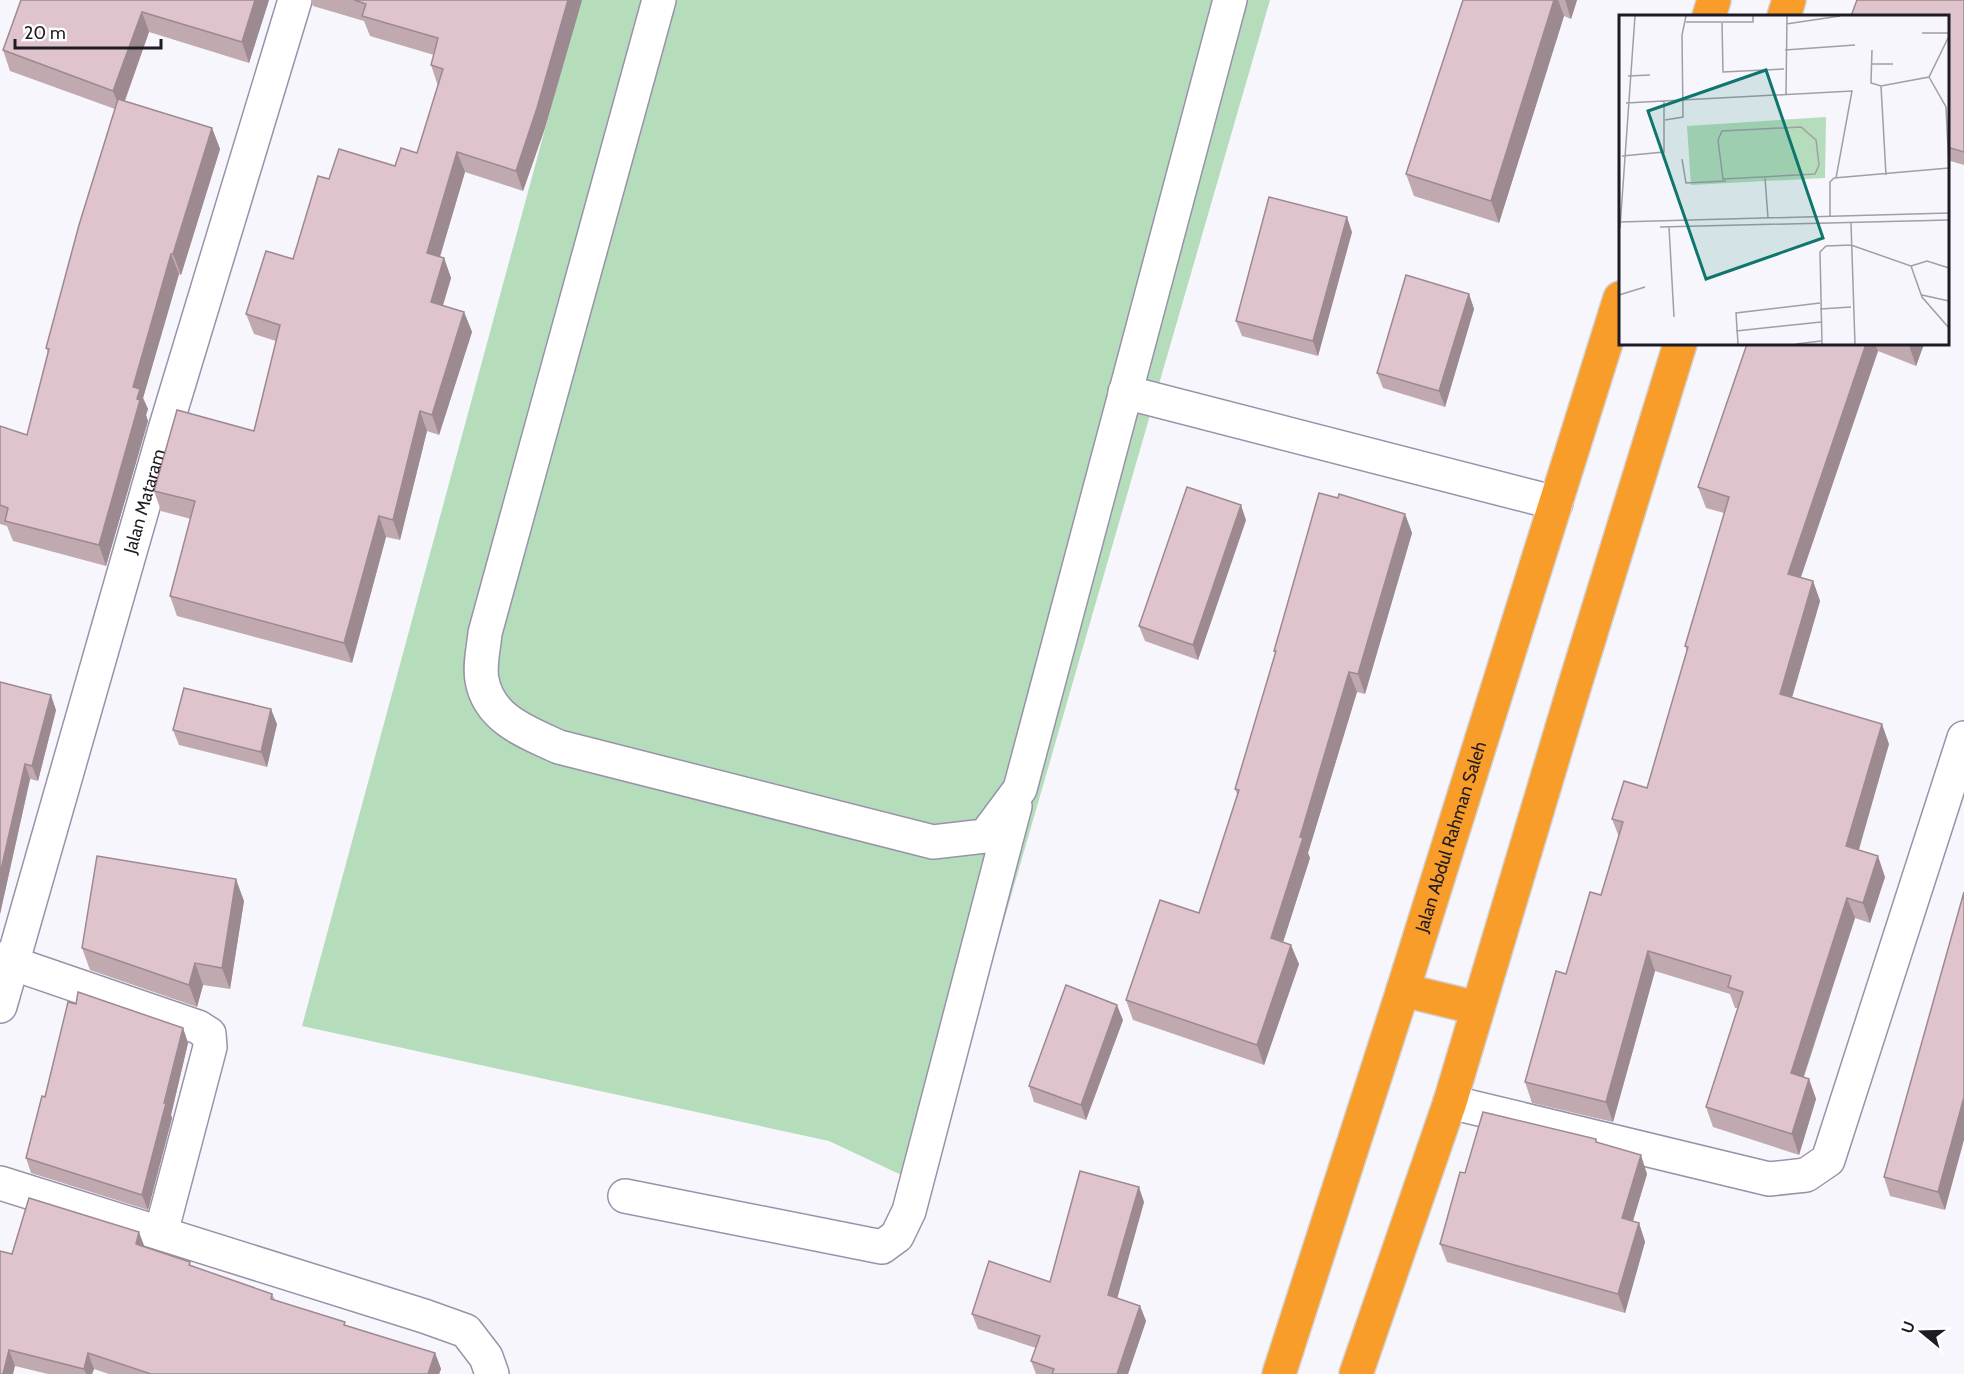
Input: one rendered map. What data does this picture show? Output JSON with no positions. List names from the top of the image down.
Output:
{
  "streets": {
    "highway": ["Jalan Abdul Rahman Saleh"],
    "street": ["Jalan Mataram"]
  },
  "scale_bar": "20 m",
  "north": "left"
}
